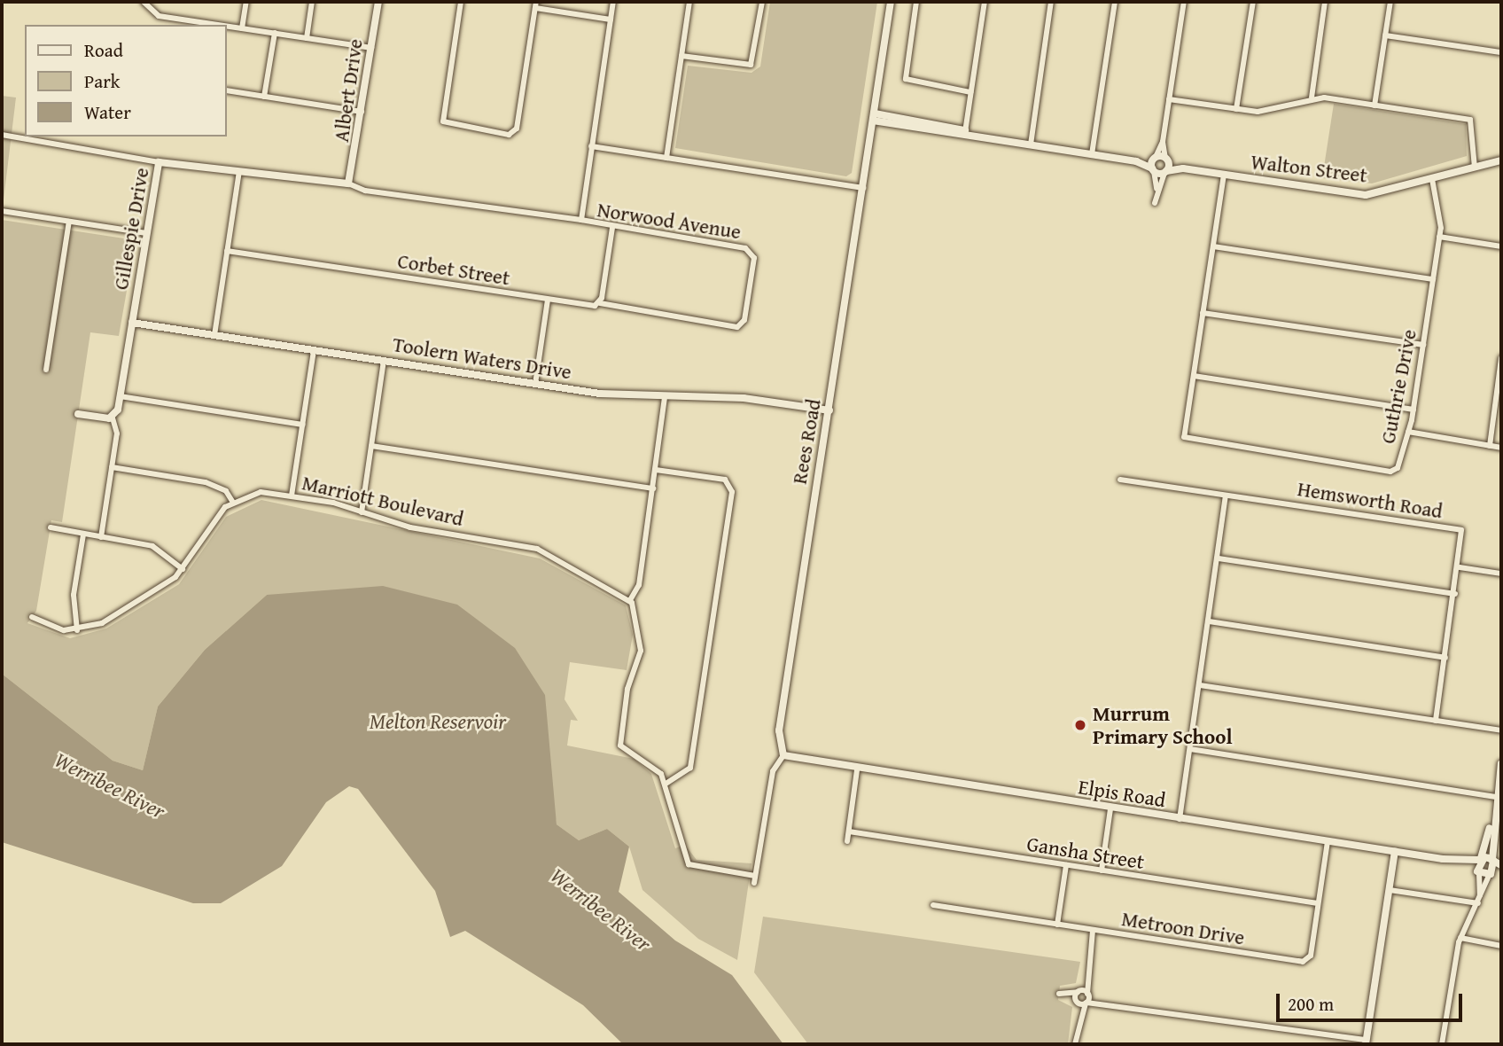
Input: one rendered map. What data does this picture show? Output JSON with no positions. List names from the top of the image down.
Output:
{
  "streets": {
    "street": [
      "Albert Drive",
      "Walton Street",
      "Norwood Avenue",
      "Gillespie Drive",
      "Corbet Street",
      "Toolern Waters Drive",
      "Guthrie Drive",
      "Rees Road",
      "Hemsworth Road",
      "Marriott Boulevard",
      "Elpis Road",
      "Gansha Street",
      "Metroon Drive"
    ]
  },
  "crossings": [
    ["Albert Drive", "Gillespie Drive"],
    ["Walton Street", "Guthrie Drive"],
    ["Norwood Avenue", "Corbet Street"],
    ["Gillespie Drive", "Toolern Waters Drive"],
    ["Toolern Waters Drive", "Rees Road"],
    ["Rees Road", "Elpis Road"],
    ["Elpis Road", "Metroon Drive"],
    ["Gansha Street", "Metroon Drive"]
  ],
  "water": ["Melton Reservoir", "Werribee River"],
  "places": ["Murrum Primary School"],
  "legend": ["Road", "Park", "Water"],
  "scale_bar": "200 m"
}
